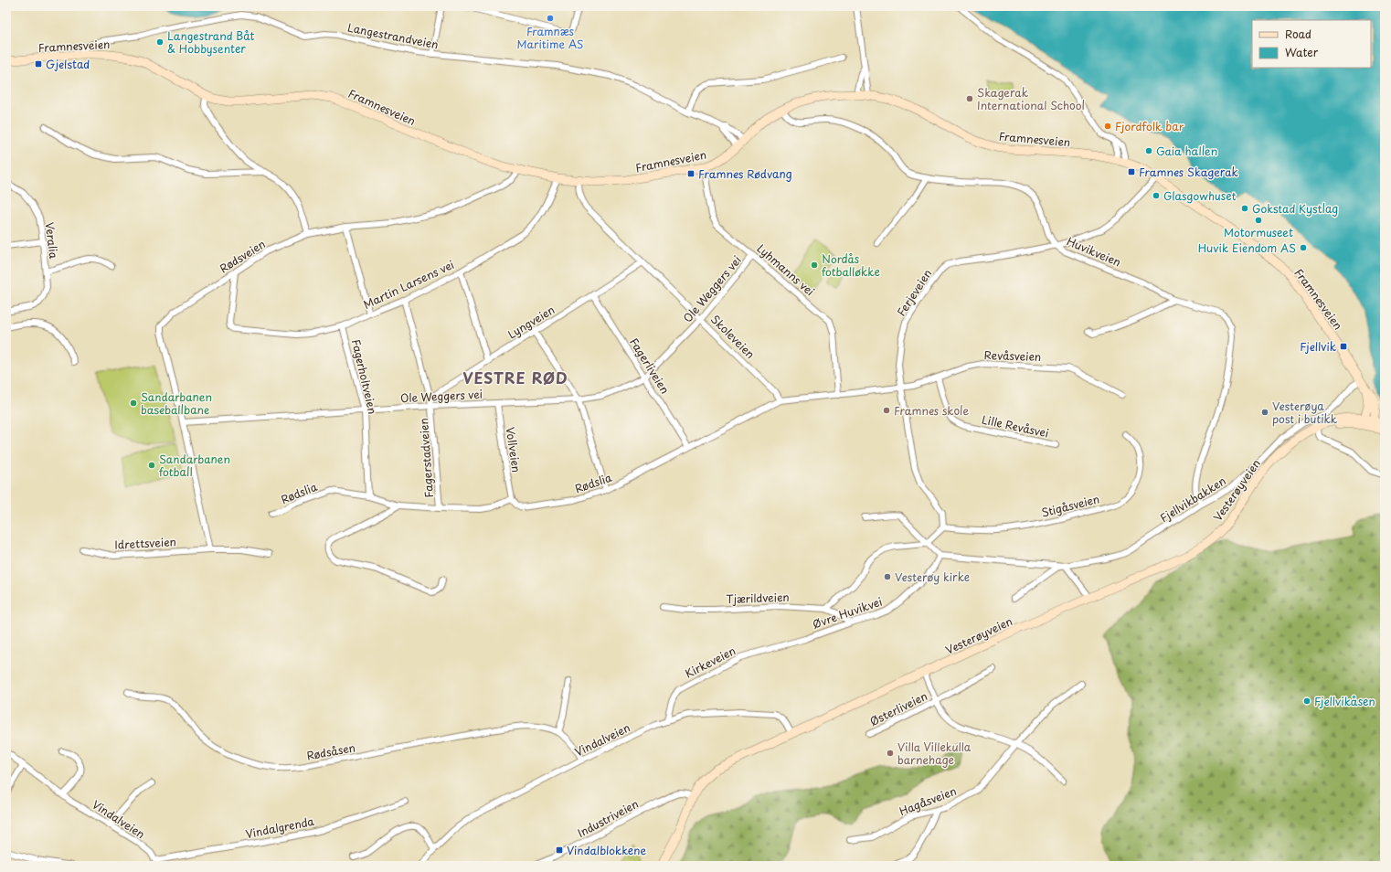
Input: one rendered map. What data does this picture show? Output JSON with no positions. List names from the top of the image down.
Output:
{
  "streets": {
    "main road": ["Framnesveien", "Vesterøyveien"],
    "street": [
      "Langestrandveien",
      "Veralia",
      "Huvikveien",
      "Rødsveien",
      "Lyhmanns vei",
      "Martin Larsens vei",
      "Ole Weggers vei",
      "Ferjeveien",
      "Lyngveien",
      "Skoleveien",
      "Revåsveien",
      "Fagerliveien",
      "Fagerholtveien",
      "Lille Revåsvei",
      "Vollveien",
      "Fagerstadveien",
      "Rødslia",
      "Fjellvikbakken",
      "Stigåsveien",
      "Idrettsveien",
      "Tjærildveien",
      "Øvre Huvikvei",
      "Kirkeveien",
      "Østerliveien",
      "Vindalveien",
      "Rødsåsen",
      "Hagåsveien",
      "Industriveien",
      "Vindalgrenda"
    ]
  },
  "crossings": [
    ["Langestrandveien", "Framnesveien"],
    ["Framnesveien", "Huvikveien"],
    ["Framnesveien", "Rødsveien"],
    ["Framnesveien", "Lyhmanns vei"],
    ["Framnesveien", "Martin Larsens vei"],
    ["Framnesveien", "Ferjeveien"],
    ["Framnesveien", "Skoleveien"],
    ["Framnesveien", "Vesterøyveien"],
    ["Framnesveien", "Fjellvikbakken"],
    ["Huvikveien", "Ferjeveien"],
    ["Huvikveien", "Fjellvikbakken"],
    ["Rødsveien", "Martin Larsens vei"],
    ["Rødsveien", "Ole Weggers vei"],
    ["Lyhmanns vei", "Ole Weggers vei"],
    ["Martin Larsens vei", "Fagerholtveien"],
    ["Martin Larsens vei", "Fagerstadveien"],
    ["Ole Weggers vei", "Skoleveien"],
    ["Ole Weggers vei", "Fagerliveien"],
    ["Ole Weggers vei", "Fagerholtveien"],
    ["Ole Weggers vei", "Vollveien"],
    ["Ole Weggers vei", "Fagerstadveien"],
    ["Ferjeveien", "Revåsveien"],
    ["Ferjeveien", "Stigåsveien"],
    ["Lyngveien", "Skoleveien"],
    ["Lyngveien", "Fagerliveien"],
    ["Lyngveien", "Fagerstadveien"],
    ["Skoleveien", "Rødslia"],
    ["Revåsveien", "Lille Revåsvei"],
    ["Fagerliveien", "Rødslia"],
    ["Fagerholtveien", "Rødslia"],
    ["Vollveien", "Rødslia"],
    ["Fagerstadveien", "Rødslia"],
    ["Vesterøyveien", "Østerliveien"],
    ["Vesterøyveien", "Vindalveien"],
    ["Vesterøyveien", "Industriveien"],
    ["Tjærildveien", "Øvre Huvikvei"],
    ["Øvre Huvikvei", "Kirkeveien"],
    ["Kirkeveien", "Vindalveien"],
    ["Østerliveien", "Hagåsveien"],
    ["Vindalveien", "Rødsåsen"],
    ["Vindalveien", "Vindalgrenda"]
  ],
  "districts": ["VESTRE RØD"],
  "places": {
    "other": [
      "Framnæs Maritime AS",
      "Langestrand Båt & Hobbysenter",
      "Skagerak International School",
      "Fjordfolk bar",
      "Gaia hallen",
      "Glasgowhuset",
      "Gokstad Kystlag",
      "Motormuseet",
      "Huvik Eiendom AS",
      "Nordås fotballøkke",
      "Sandarbanen baseballbane",
      "Framnes skole",
      "Vesterøya post i butikk",
      "Sandarbanen fotball",
      "Vesterøy kirke",
      "Fjellvikåsen",
      "Villa Villekulla barnehage"
    ],
    "transit": [
      "Gjelstad",
      "Framnes Skagerak",
      "Framnes Rødvang",
      "Fjellvik",
      "Vindalblokkene"
    ]
  },
  "legend": ["Road", "Water"]
}
